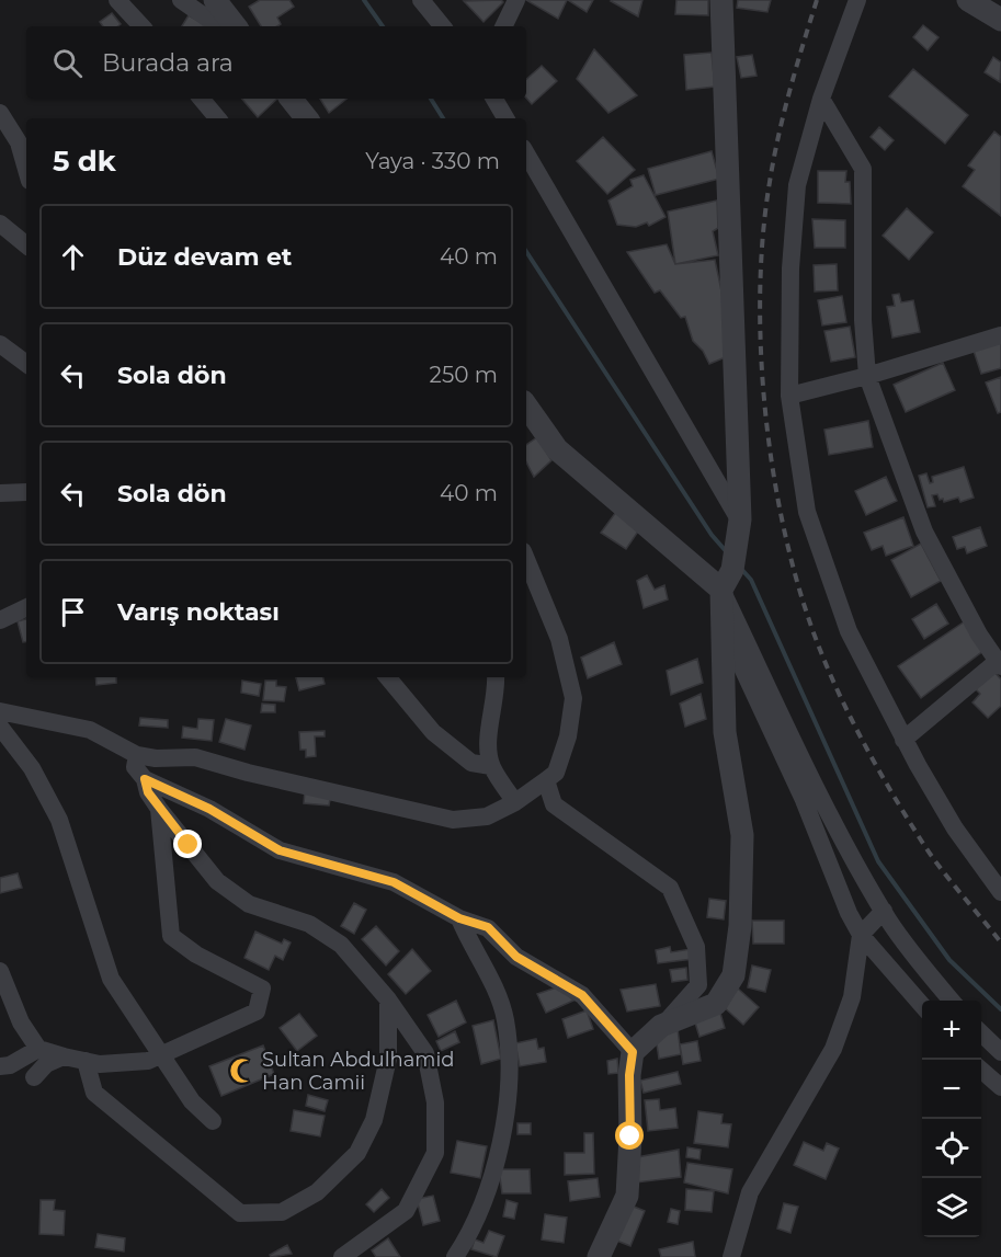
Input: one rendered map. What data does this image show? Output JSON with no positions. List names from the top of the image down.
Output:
{
  "places": {
    "mosque": ["Sultan Abdulhamid Han Camii"]
  },
  "page": {
    "search": "Burada ara",
    "heading": ["5 dk", "Yaya · 330 m"],
    "list": [
      ["Düz devam et", "40 m"],
      ["Sola dön", "250 m"],
      ["Sola dön", "40 m"],
      "Varış noktası"
    ],
    "map_buttons": ["+", "−"]
  }
}
